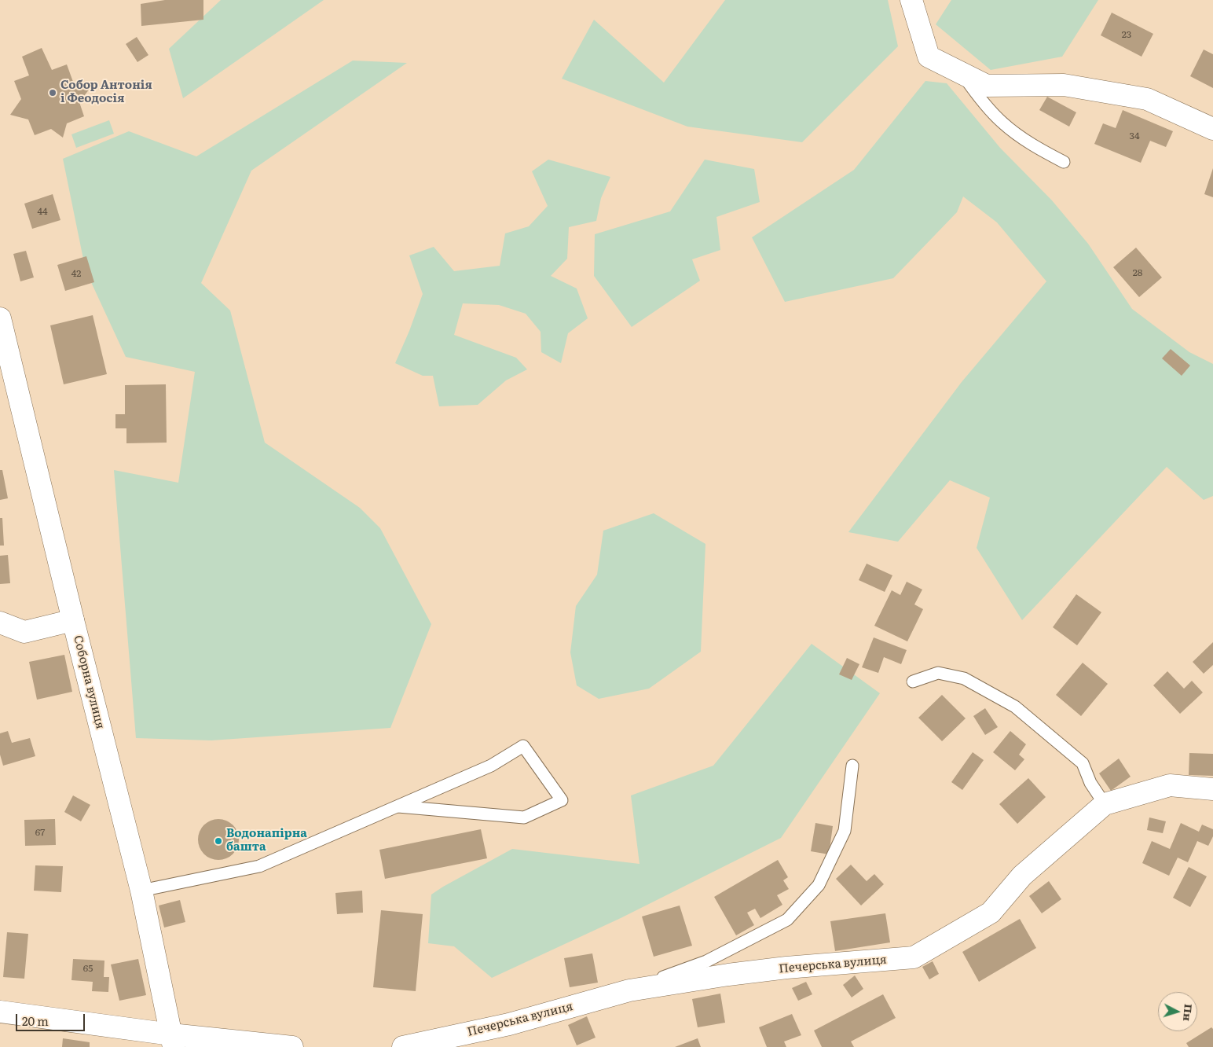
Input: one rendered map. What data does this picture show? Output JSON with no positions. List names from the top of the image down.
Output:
{
  "streets": {
    "street": ["Соборна вулиця", "Печерська вулиця"]
  },
  "places": ["Собор Антонія і Феодосія", "Водонапірна башта"],
  "house_numbers": [
    "23",
    "34",
    "44",
    "28",
    "42",
    "67",
    "65"
  ],
  "scale_bar": "20 m",
  "north": "right"
}
